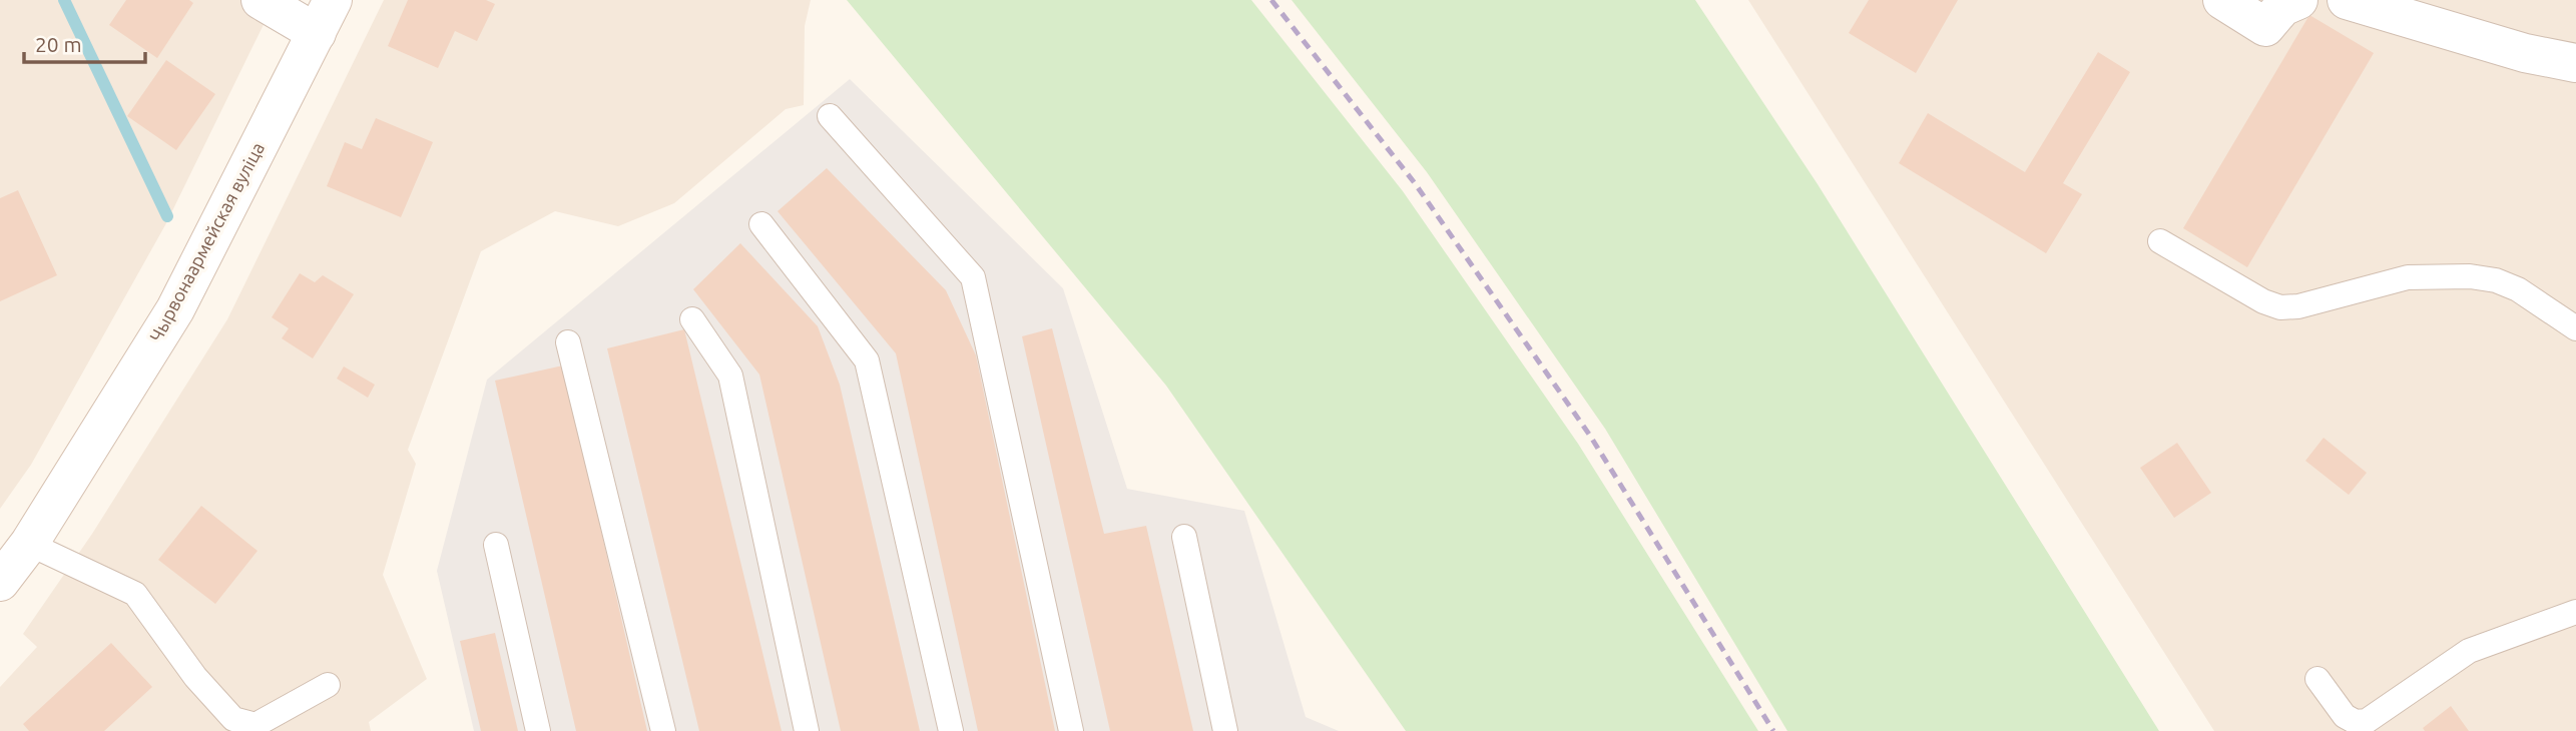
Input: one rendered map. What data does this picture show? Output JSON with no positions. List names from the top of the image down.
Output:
{
  "streets": {
    "street": ["Чырвонаармейская вуліца"]
  },
  "scale_bar": "20 m"
}
